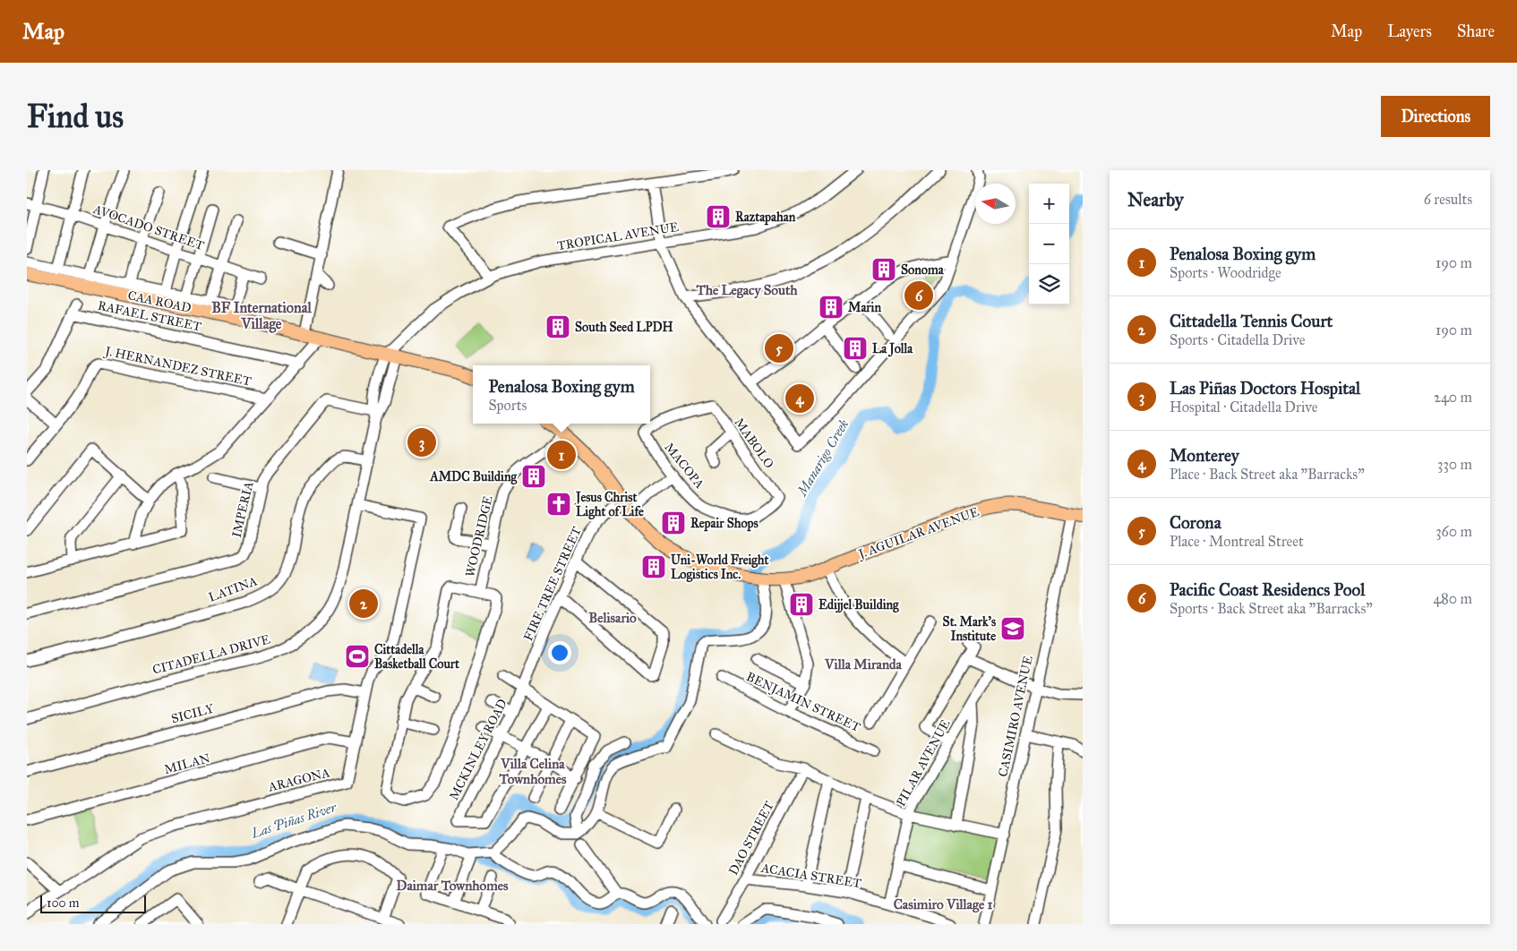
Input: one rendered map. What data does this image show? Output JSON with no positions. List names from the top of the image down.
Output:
{
  "streets": {
    "main road": ["CAA ROAD", "J. AGUILAR AVENUE"],
    "street": [
      "AVOCADO STREET",
      "TROPICAL AVENUE",
      "RAFAEL STREET",
      "J. HERNANDEZ STREET",
      "MABOLO",
      "MACOPA",
      "IMPERIA",
      "WOODRIDGE",
      "FIRE TREE STREET",
      "LATINA",
      "CITADELLA DRIVE",
      "BENJAMIN STREET",
      "SICILY",
      "CASIMIRO AVENUE",
      "MCKINLEY ROAD",
      "PILAR AVENUE",
      "MILAN",
      "ARAGONA",
      "DAO STREET",
      "ACACIA STREET"
    ]
  },
  "crossings": [
    ["TROPICAL AVENUE", "CAA ROAD"],
    ["TROPICAL AVENUE", "CITADELLA DRIVE"],
    ["CAA ROAD", "CITADELLA DRIVE"],
    ["MABOLO", "MACOPA"],
    ["IMPERIA", "CITADELLA DRIVE"],
    ["J. AGUILAR AVENUE", "CASIMIRO AVENUE"],
    ["FIRE TREE STREET", "MCKINLEY ROAD"],
    ["LATINA", "CITADELLA DRIVE"],
    ["CITADELLA DRIVE", "ARAGONA"],
    ["SICILY", "ARAGONA"],
    ["PILAR AVENUE", "ACACIA STREET"],
    ["MILAN", "ARAGONA"],
    ["DAO STREET", "ACACIA STREET"]
  ],
  "districts": [
    "The Legacy South",
    "BF International Village",
    "Belisario",
    "Villa Miranda",
    "Villa Celina Townhomes",
    "Daimar Townhomes",
    "Casimiro Village 1"
  ],
  "water": ["Manarigo Creek", "Las Piñas River"],
  "places": {
    "building": [
      "Raztapahan",
      "Sonoma",
      "Marin",
      "South Seed LPDH",
      "La Jolla",
      "AMDC Building",
      "Repair Shops",
      "Uni-World Freight Logistics Inc.",
      "Edijjel Building"
    ],
    "church": ["Jesus Christ Light of Life"],
    "school or university": ["St. Mark's Institute"],
    "sports": ["Cittadella Basketball Court"]
  },
  "scale_bar": "100 m",
  "north": "left",
  "page": {
    "header": "Map",
    "nav": ["Map", "Layers", "Share"],
    "buttons": "Directions",
    "title": "Find us",
    "heading": ["Nearby", "6 results"],
    "map_buttons": ["+", "−"],
    "list": [
      {
        "mark": "1",
        "name": "Penalosa Boxing gym",
        "note": "Sports · Woodridge",
        "value": "190 m"
      },
      {
        "mark": "2",
        "name": "Cittadella Tennis Court",
        "note": "Sports · Citadella Drive",
        "value": "190 m"
      },
      {
        "mark": "3",
        "name": "Las Piñas Doctors Hospital",
        "note": "Hospital · Citadella Drive",
        "value": "240 m"
      },
      {
        "mark": "4",
        "name": "Monterey",
        "note": "Place · Back Street aka \"Barracks\"",
        "value": "330 m"
      },
      {
        "mark": "5",
        "name": "Corona",
        "note": "Place · Montreal Street",
        "value": "360 m"
      },
      {
        "mark": "6",
        "name": "Pacific Coast Residencs Pool",
        "note": "Sports · Back Street aka \"Barracks\"",
        "value": "480 m"
      }
    ],
    "pins": [
      "6",
      "5",
      "4",
      "3",
      "1",
      "2"
    ],
    "popup": ["Penalosa Boxing gym", "Sports"],
    "scale": "100 m"
  }
}
